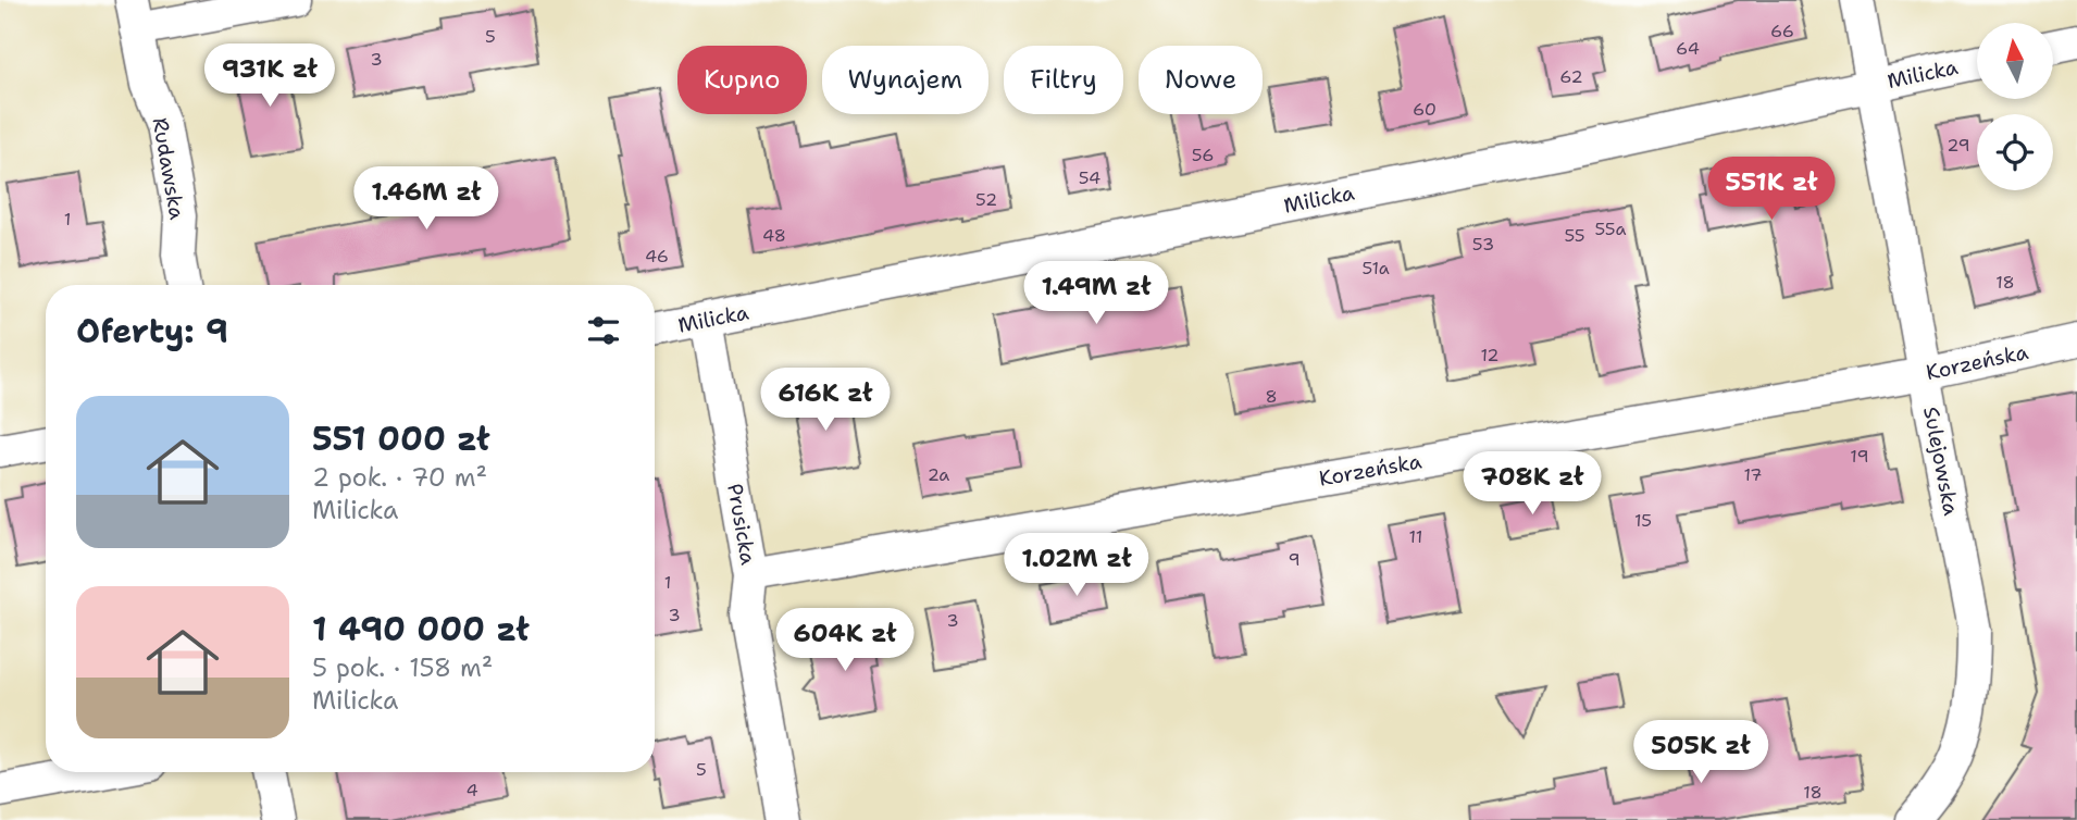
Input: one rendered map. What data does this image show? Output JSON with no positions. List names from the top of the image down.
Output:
{
  "streets": {
    "street": [
      "Milicka",
      "Rudawska",
      "Korzeńska",
      "Sulejowska",
      "Prusicka"
    ]
  },
  "crossings": [
    ["Milicka", "Sulejowska"],
    ["Milicka", "Prusicka"],
    ["Korzeńska", "Sulejowska"],
    ["Korzeńska", "Prusicka"]
  ],
  "house_numbers": [
    "66",
    "5",
    "64",
    "3",
    "62",
    "60",
    "29",
    "56",
    "54",
    "52",
    "1",
    "55a",
    "48",
    "55",
    "53",
    "46",
    "51a",
    "18",
    "12",
    "8",
    "19",
    "2a",
    "17",
    "15",
    "11",
    "9",
    "1",
    "3",
    "3",
    "5",
    "4",
    "18"
  ],
  "north": "top",
  "page": {
    "price": [
      "931K zł",
      "551K zł",
      "1.46M zł",
      "1.49M zł",
      "616K zł",
      "708K zł",
      "1.02M zł",
      "604K zł",
      "505K zł"
    ],
    "chip": [
      "Kupno",
      "Wynajem",
      "Filtry",
      "Nowe"
    ],
    "heading": "Oferty: 9",
    "list": [
      {
        "name": "551 000 zł",
        "note": "2 pok. · 70 m² · Milicka"
      },
      {
        "name": "1 490 000 zł",
        "note": "5 pok. · 158 m² · Milicka"
      }
    ]
  }
}
